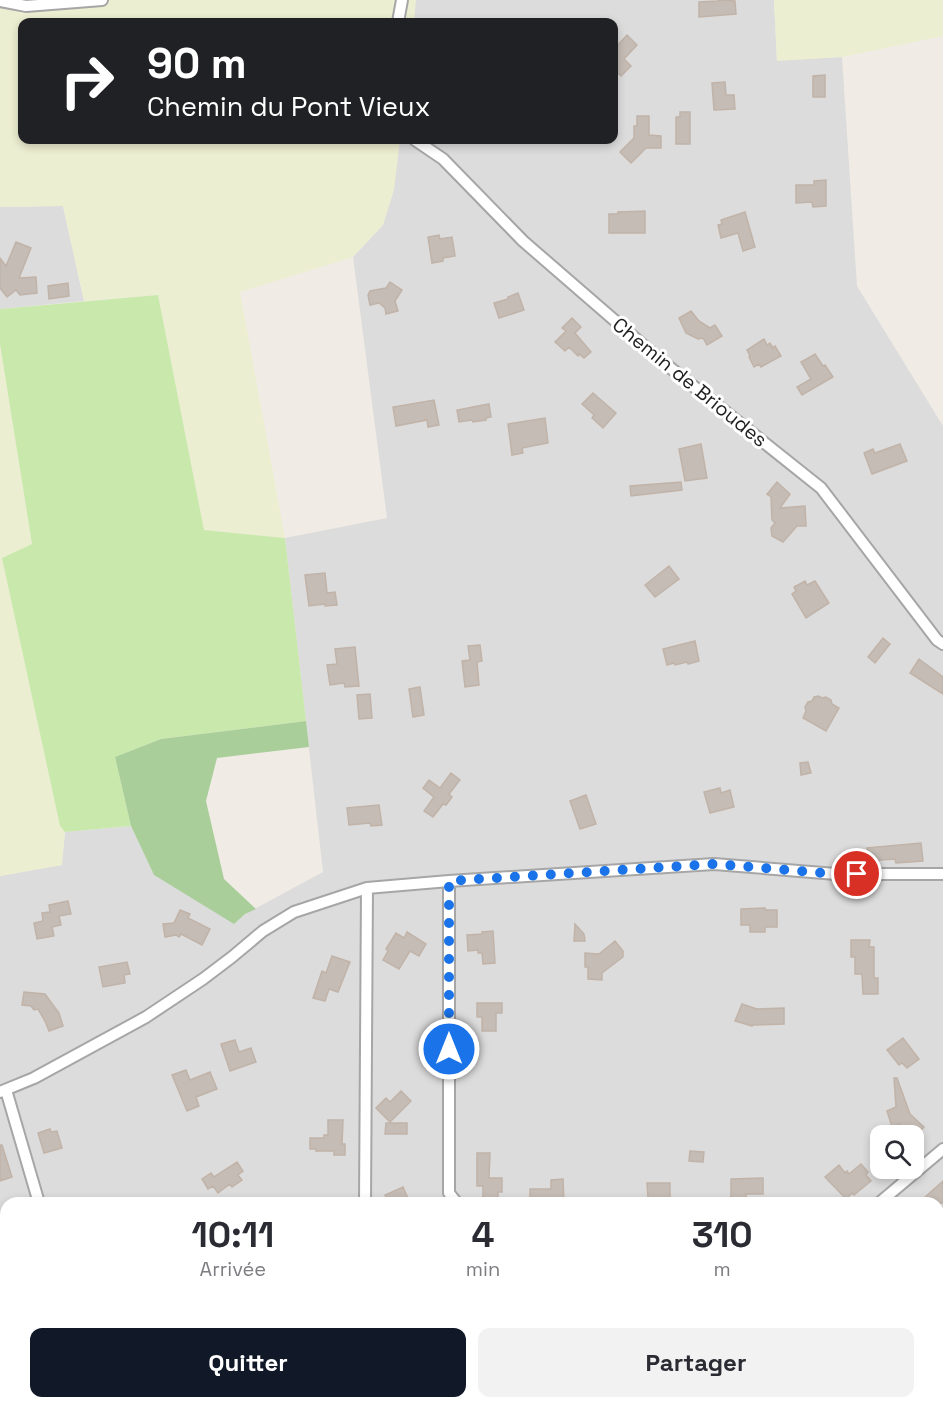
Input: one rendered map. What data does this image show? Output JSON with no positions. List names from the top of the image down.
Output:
{
  "streets": {
    "street": ["Chemin de Brioudes"]
  },
  "page": {
    "turn": ["90 m", "Chemin du Pont Vieux"],
    "eta": [
      "10:11",
      "Arrivée",
      "4",
      "min",
      "310",
      "m"
    ],
    "buttons": ["Quitter", "Partager"]
  }
}
